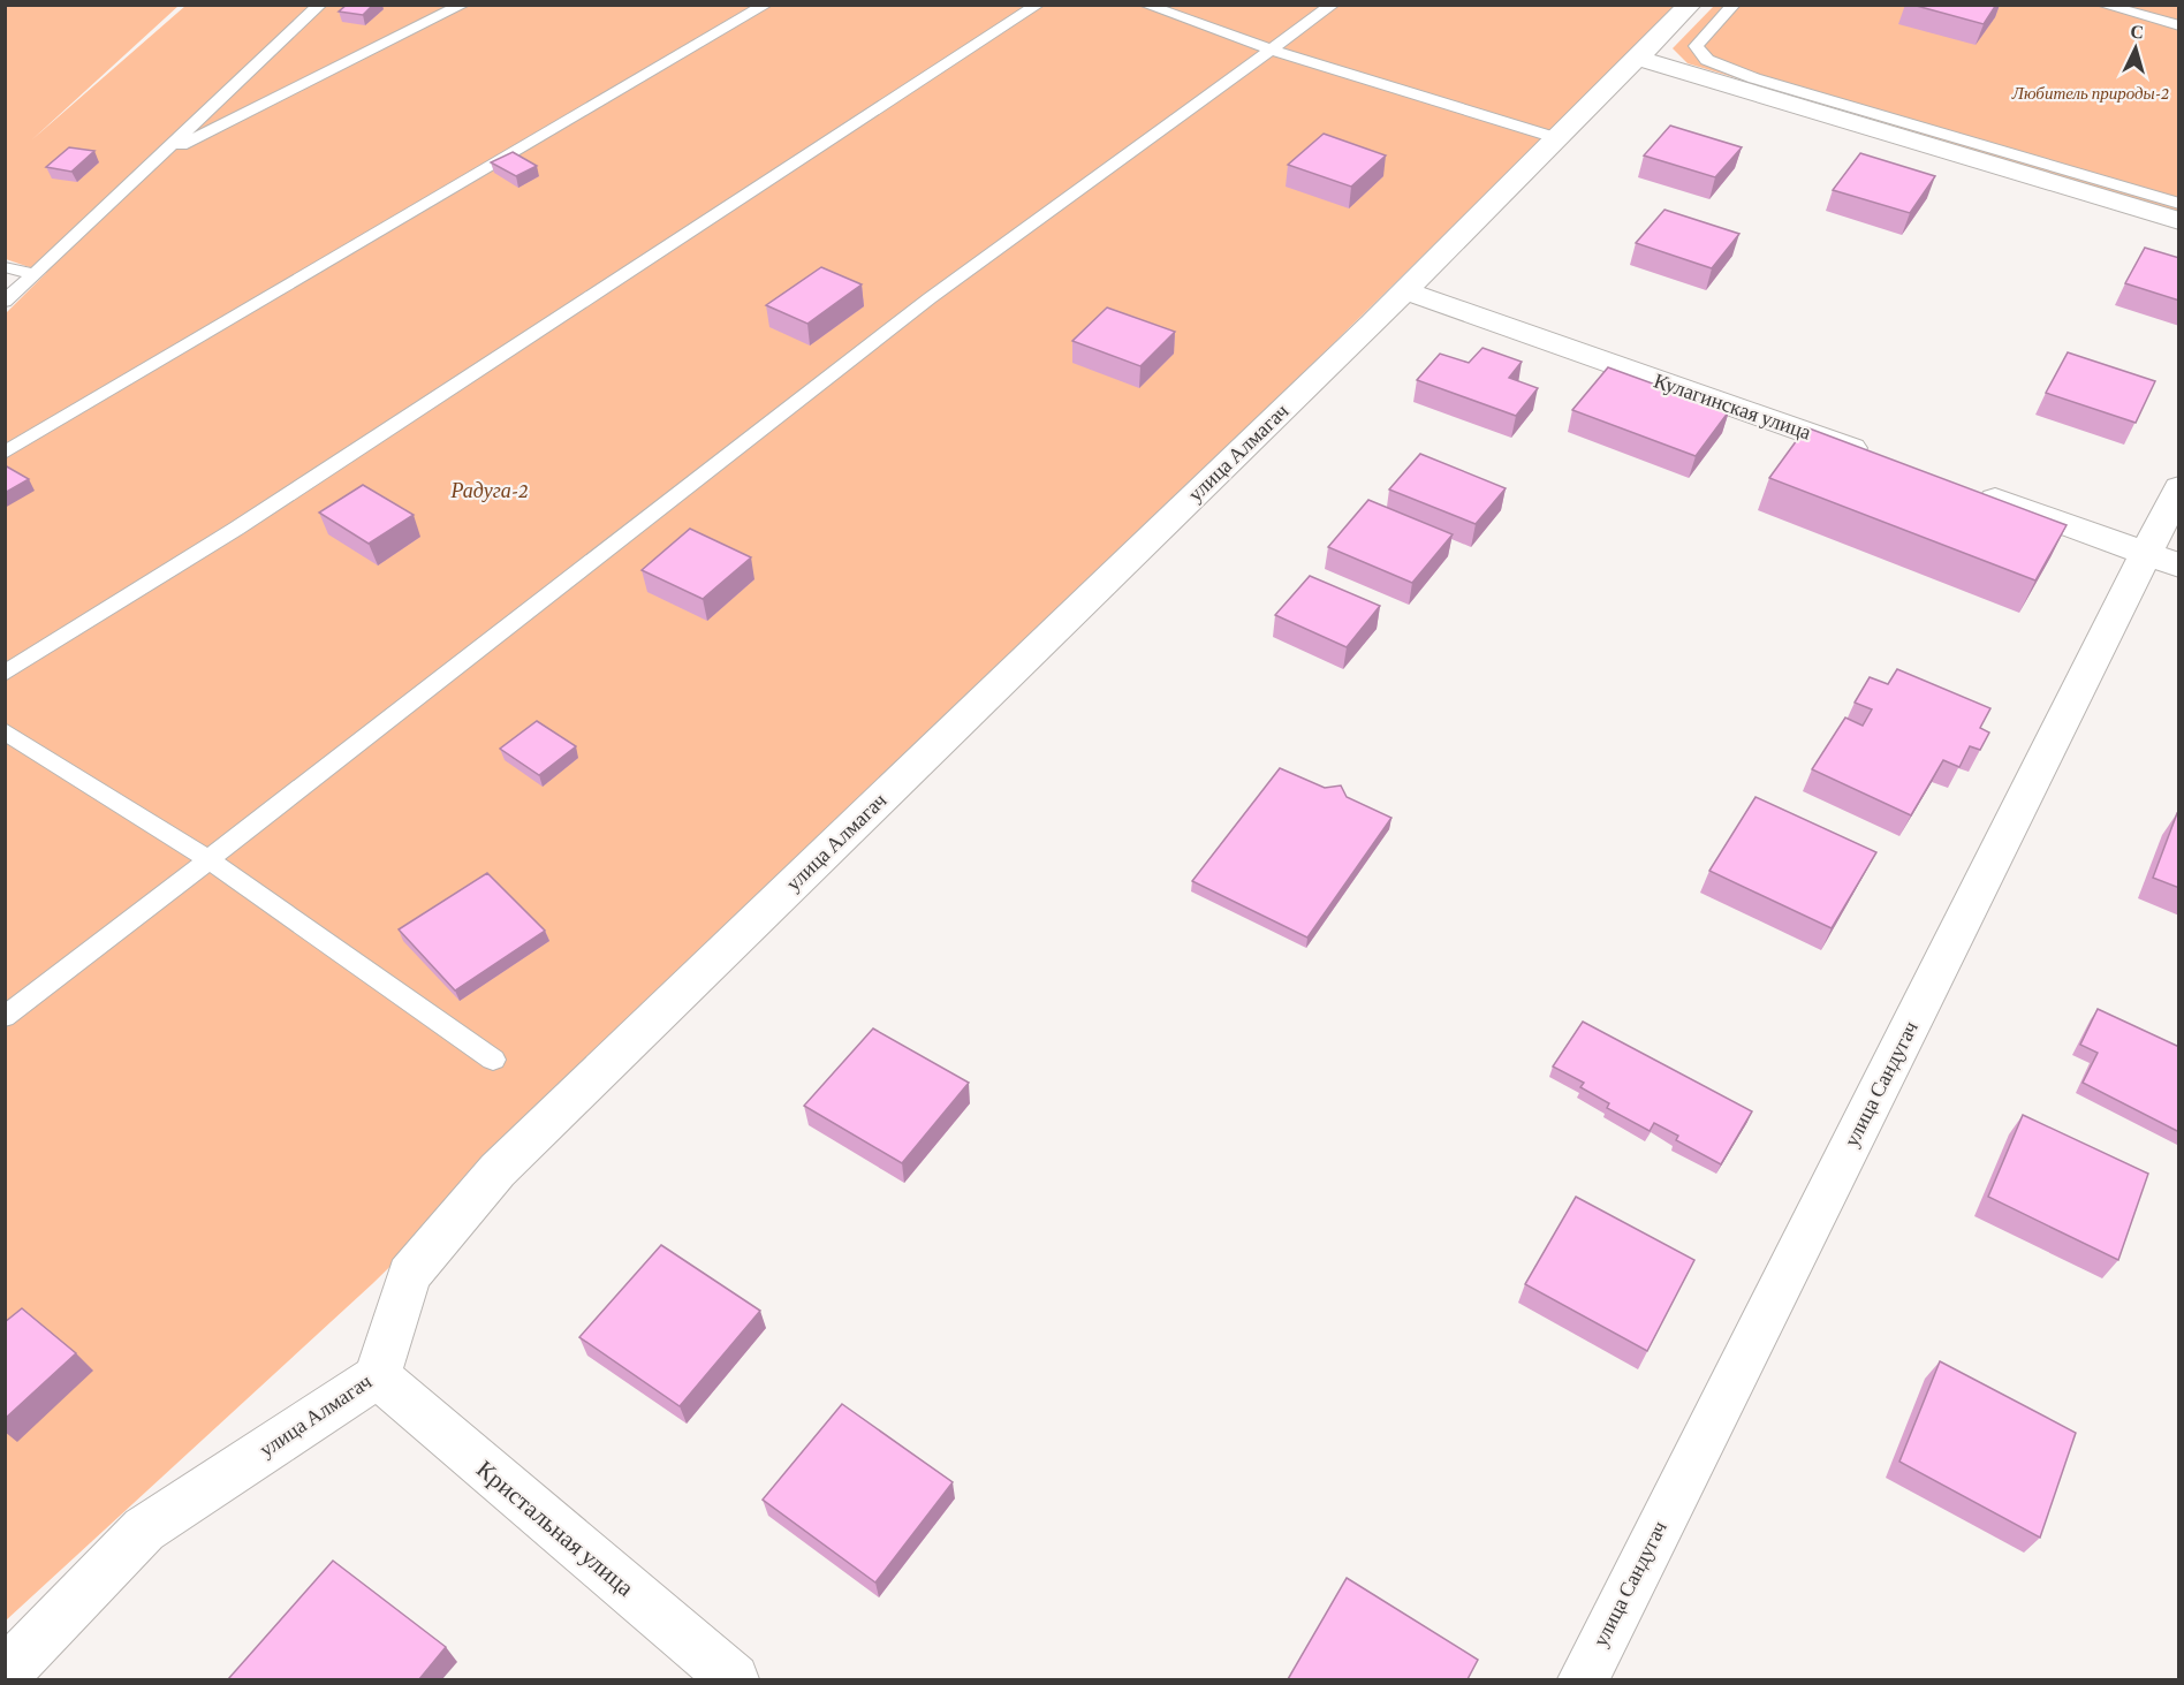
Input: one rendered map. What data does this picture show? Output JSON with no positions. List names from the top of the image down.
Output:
{
  "streets": {
    "street": [
      "Кулагинская улица",
      "улица Алмагач",
      "улица Сандугач",
      "Кристальная улица"
    ]
  },
  "crossings": [
    ["Кулагинская улица", "улица Алмагач"],
    ["улица Алмагач", "Кристальная улица"]
  ],
  "parks": ["Любитель природы-2", "Радуга-2"],
  "north": "top"
}
